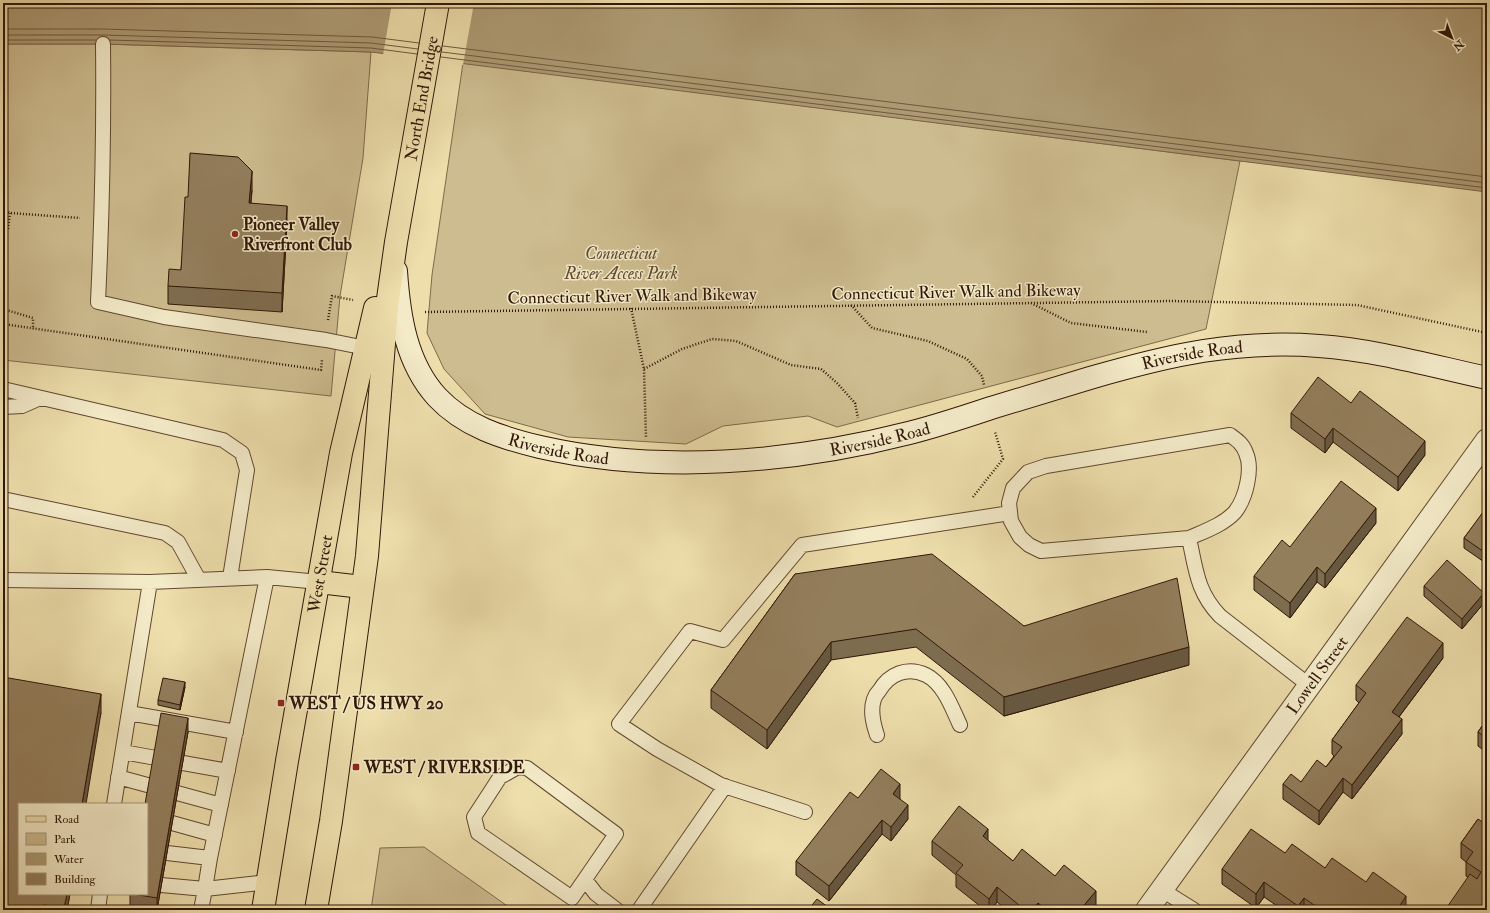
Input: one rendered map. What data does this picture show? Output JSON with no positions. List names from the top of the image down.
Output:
{
  "streets": {
    "main road": ["North End Bridge", "West Street"],
    "street": ["Riverside Road", "Lowell Street"],
    "path": ["Connecticut River Walk and Bikeway"]
  },
  "crossings": [
    ["North End Bridge", "West Street"],
    ["Riverside Road", "West Street"]
  ],
  "parks": ["Connecticut River Access Park"],
  "places": {
    "other": ["Pioneer Valley Riverfront Club"],
    "transit": ["WEST / US HWY 20", "WEST / RIVERSIDE"]
  },
  "legend": [
    "Road",
    "Park",
    "Water",
    "Building"
  ],
  "north": "bottom right"
}
